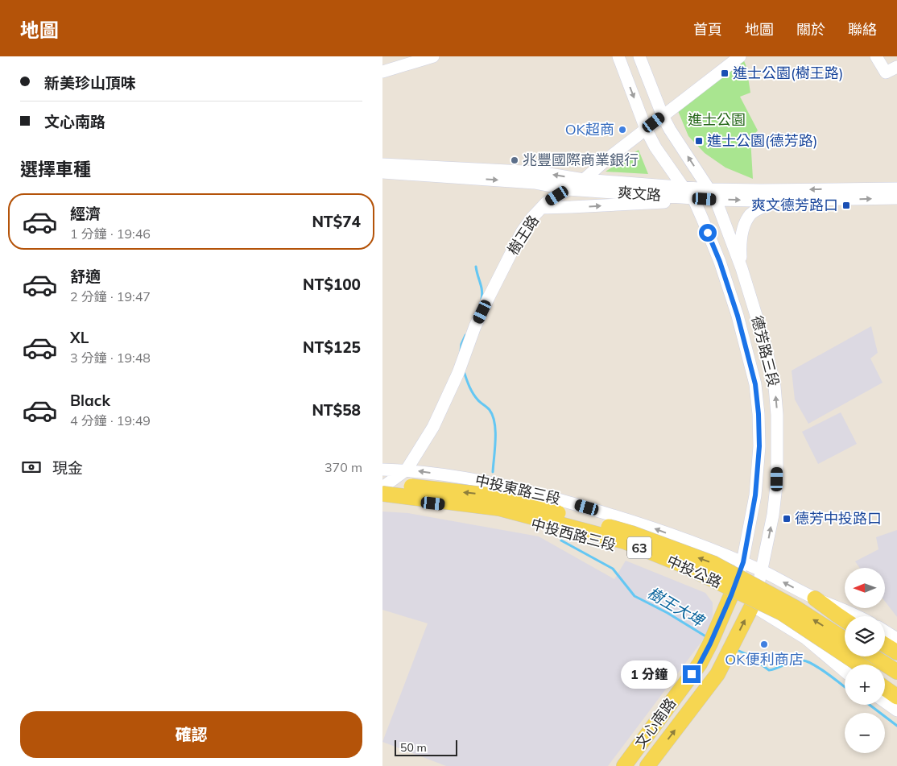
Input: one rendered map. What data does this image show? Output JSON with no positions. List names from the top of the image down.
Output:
{
  "streets": {
    "main road": ["63", "中投公路", "文心南路"],
    "street": [
      "爽文路",
      "樹王路",
      "德芳路三段",
      "中投東路三段",
      "中投西路三段"
    ]
  },
  "crossings": [
    ["爽文路", "樹王路"],
    ["爽文路", "德芳路三段"],
    ["樹王路", "德芳路三段"],
    ["樹王路", "中投東路三段"],
    ["德芳路三段", "中投東路三段"],
    ["德芳路三段", "中投西路三段"],
    ["德芳路三段", "文心南路"],
    ["中投西路三段", "文心南路"]
  ],
  "one_way": ["中投東路三段"],
  "water": ["樹王大埤"],
  "parks": ["進士公園"],
  "places": {
    "transit": [
      "進士公園(樹王路)",
      "進士公園(德芳路)",
      "爽文德芳路口",
      "德芳中投路口"
    ],
    "other": ["OK超商", "兆豐國際商業銀行", "OK便利商店"]
  },
  "scale_bar": "50 m",
  "north": "left",
  "page": {
    "header": "地圖",
    "nav": [
      "首頁",
      "地圖",
      "關於",
      "聯絡"
    ],
    "banner": ["新美珍山頂味", "文心南路"],
    "heading": "選擇車種",
    "list": [
      {
        "name": "經濟",
        "note": "1 分鐘 · 19:46",
        "value": "NT$74"
      },
      {
        "name": "舒適",
        "note": "2 分鐘 · 19:47",
        "value": "NT$100"
      },
      {
        "name": "XL",
        "note": "3 分鐘 · 19:48",
        "value": "NT$125"
      },
      {
        "name": "Black",
        "note": "4 分鐘 · 19:49",
        "value": "NT$58"
      }
    ],
    "pay": ["現金", "370 m"],
    "map_buttons": ["+", "−"],
    "bubble": "1 分鐘",
    "buttons": "確認",
    "scale": "50 m"
  }
}
